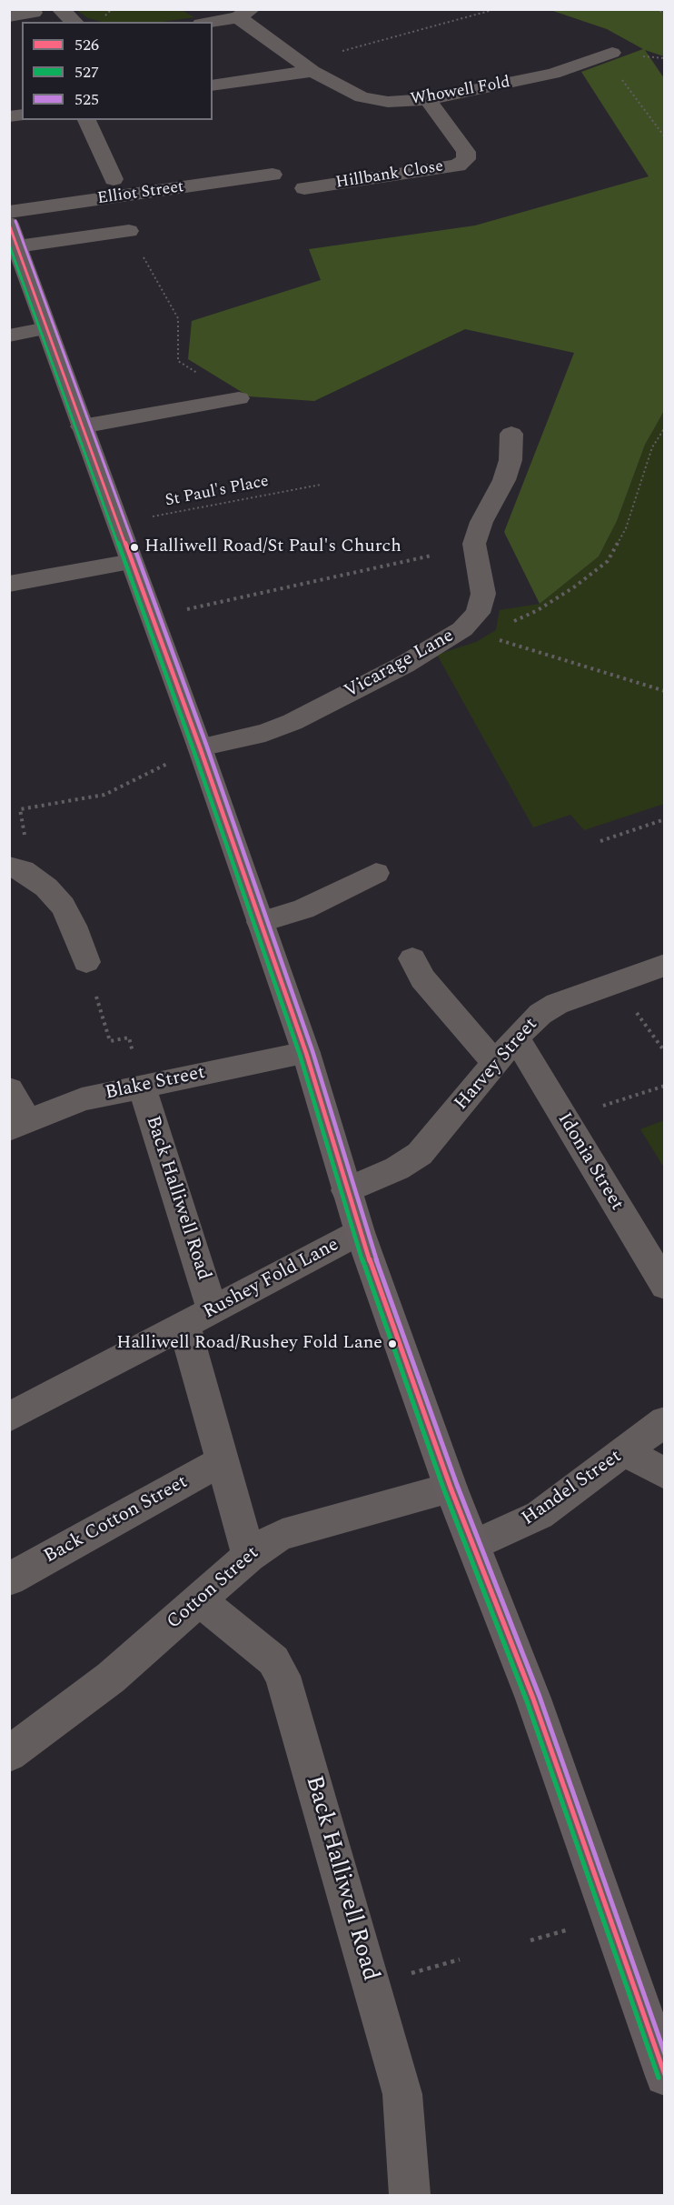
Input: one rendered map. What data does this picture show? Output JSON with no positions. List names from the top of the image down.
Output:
{
  "streets": {
    "street": [
      "Whowell Fold",
      "Hillbank Close",
      "Elliot Street",
      "Vicarage Lane",
      "Harvey Street",
      "Blake Street",
      "Idonia Street",
      "Back Halliwell Road",
      "Rushey Fold Lane",
      "Handel Street",
      "Back Cotton Street",
      "Cotton Street"
    ],
    "path": ["St Paul's Place"]
  },
  "crossings": [
    ["Whowell Fold", "Hillbank Close"],
    ["Harvey Street", "Idonia Street"],
    ["Blake Street", "Back Halliwell Road"],
    ["Back Halliwell Road", "Rushey Fold Lane"],
    ["Back Halliwell Road", "Back Cotton Street"],
    ["Back Halliwell Road", "Cotton Street"]
  ],
  "places": ["Halliwell Road/St Paul's Church", "Halliwell Road/Rushey Fold Lane"],
  "lines": ["transit line 525", "transit line 526", "transit line 527"],
  "legend": ["526", "527", "525"]
}
